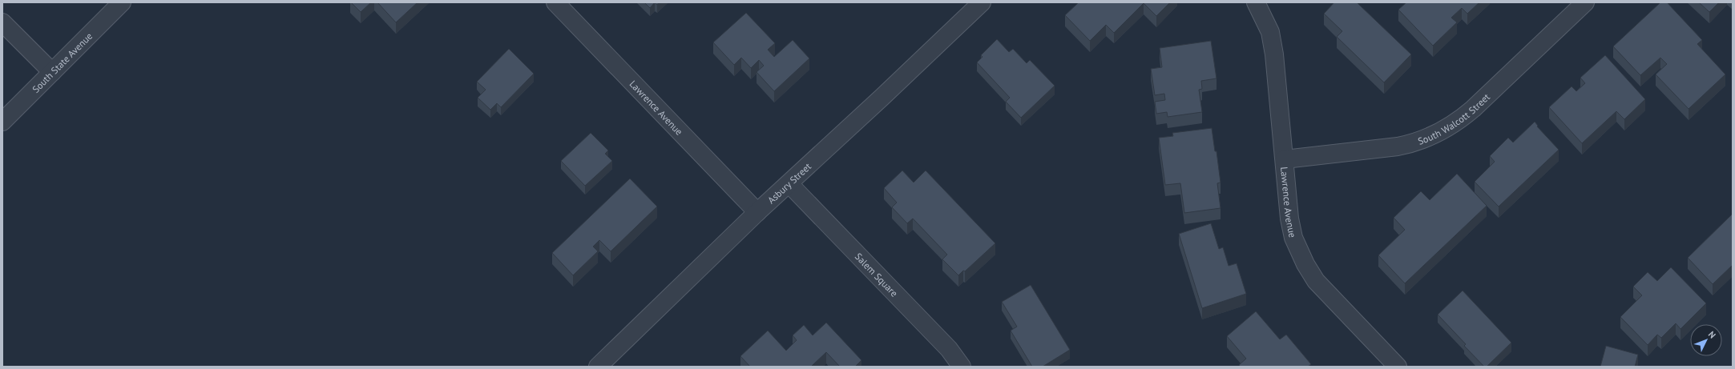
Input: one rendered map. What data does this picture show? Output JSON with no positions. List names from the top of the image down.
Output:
{
  "streets": {
    "street": [
      "South State Avenue",
      "Lawrence Avenue",
      "South Walcott Street",
      "Asbury Street",
      "Salem Square"
    ]
  },
  "crossings": [
    ["Lawrence Avenue", "South Walcott Street"],
    ["Lawrence Avenue", "Asbury Street"],
    ["Asbury Street", "Salem Square"]
  ],
  "north": "top right"
}
